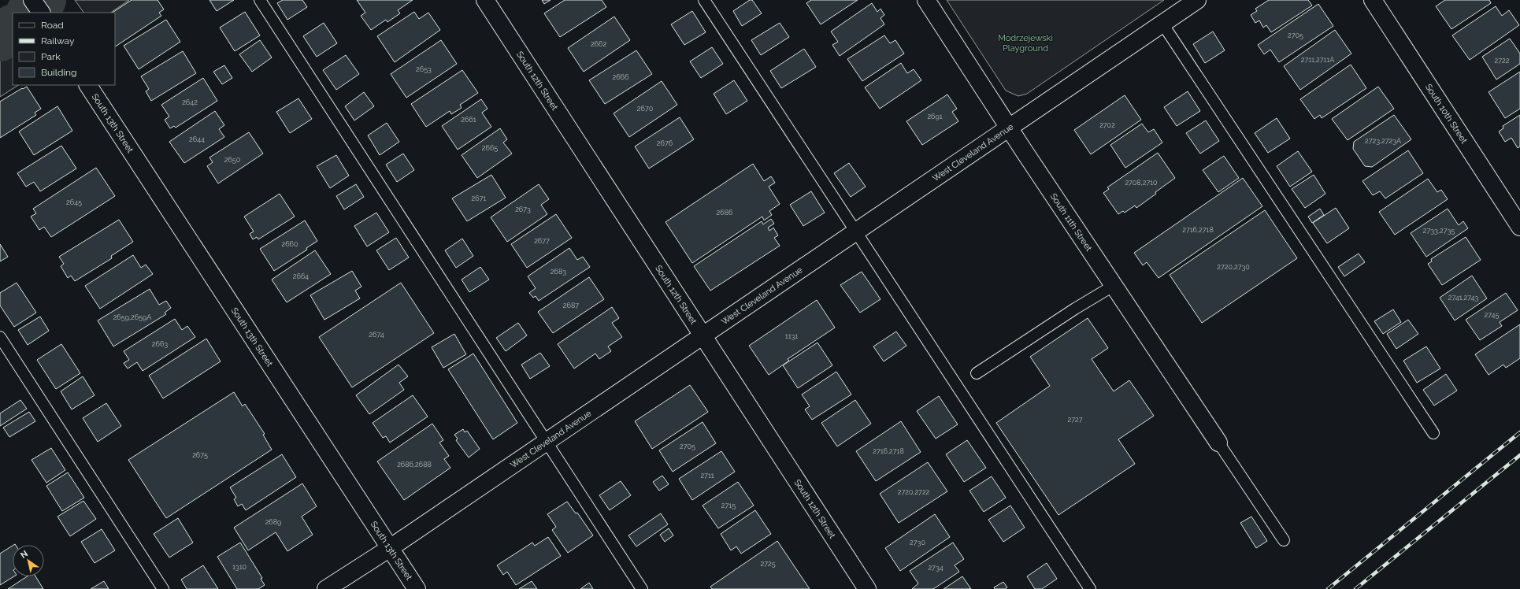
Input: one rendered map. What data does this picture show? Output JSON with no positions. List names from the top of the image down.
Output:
{
  "streets": {
    "street": [
      "South 12th Street",
      "South 10th Street",
      "South 13th Street",
      "West Cleveland Avenue",
      "South 11th Street"
    ]
  },
  "crossings": [
    ["South 12th Street", "West Cleveland Avenue"],
    ["South 13th Street", "West Cleveland Avenue"],
    ["West Cleveland Avenue", "South 11th Street"]
  ],
  "parks": ["Modrzejewski Playground"],
  "house_numbers": [
    "2705",
    "2662",
    "2711,2711A",
    "2722",
    "2653",
    "2666",
    "2642",
    "2670",
    "2691",
    "2661",
    "2702",
    "2644",
    "2723,2723A",
    "2676",
    "2665",
    "2650",
    "2708,2710",
    "2671",
    "2645",
    "2673",
    "2686",
    "2716,2718",
    "2733,2735",
    "2677",
    "2660",
    "2720,2730",
    "2683",
    "2664",
    "2741,2743",
    "2687",
    "2745",
    "2659,2659A",
    "2674",
    "1131",
    "2663",
    "2727",
    "2705",
    "2716,2718",
    "2675",
    "2686,2688",
    "2711",
    "2720,2722",
    "2715",
    "2689",
    "2730",
    "2725",
    "1310",
    "2734"
  ],
  "legend": [
    "Road",
    "Railway",
    "Park",
    "Building"
  ],
  "north": "top left"
}
